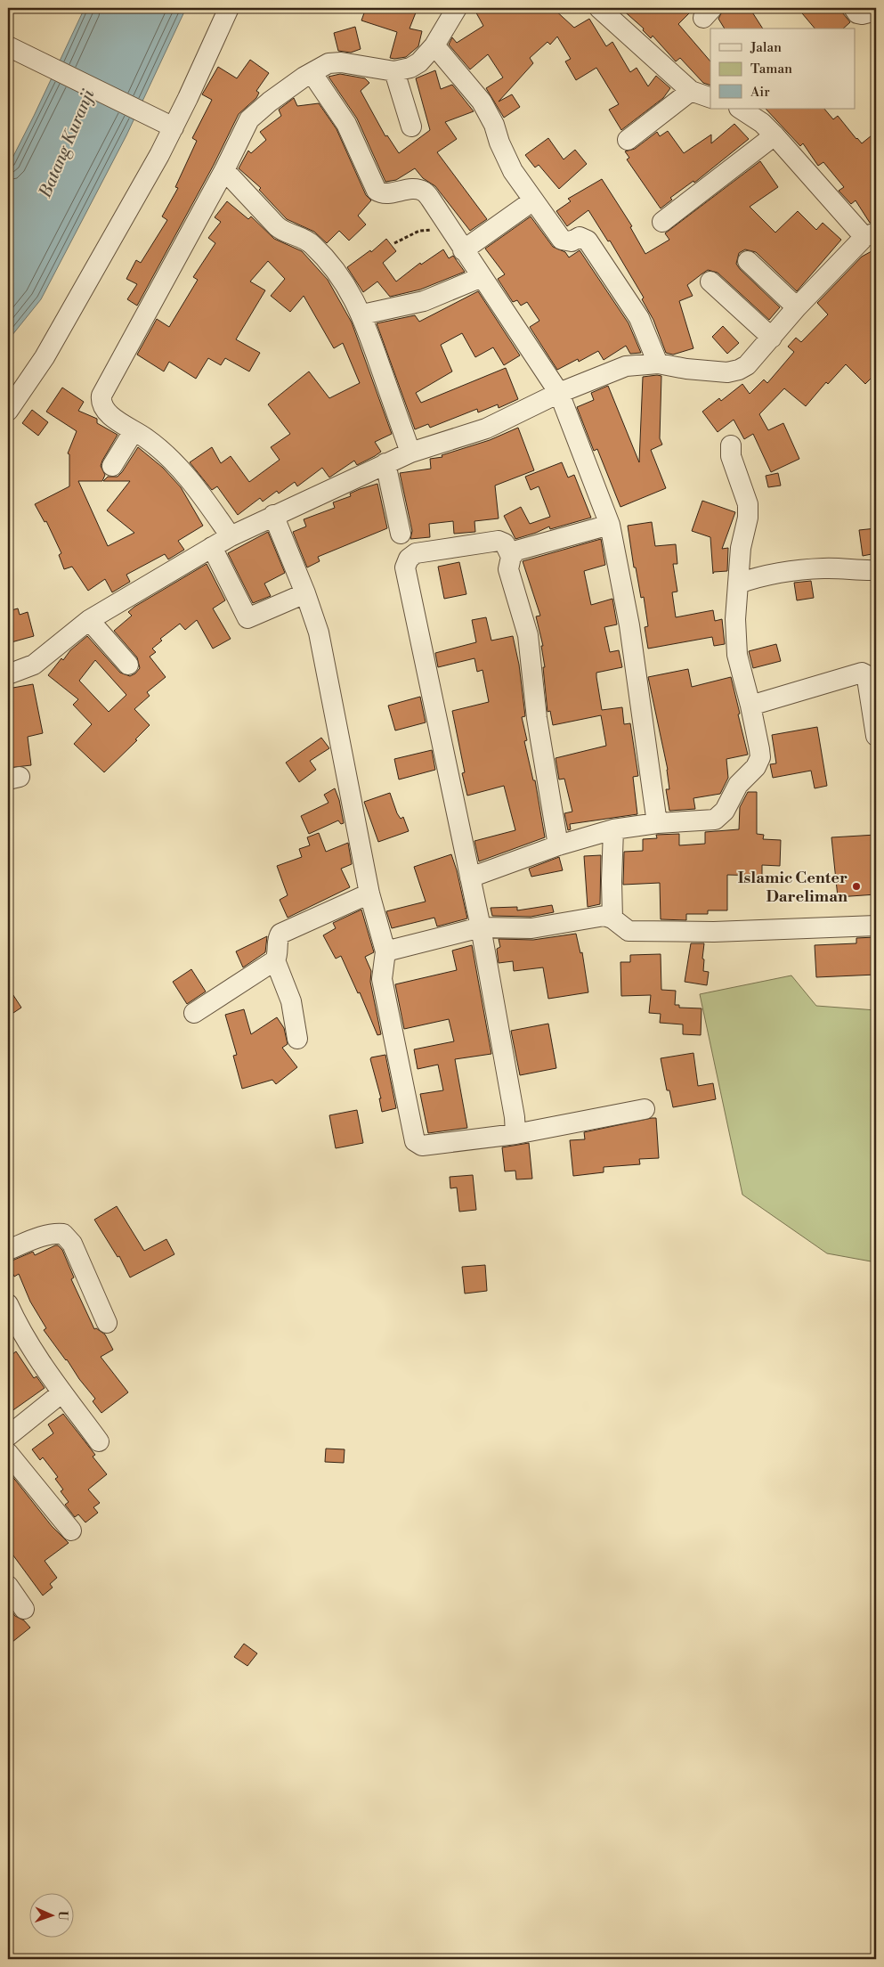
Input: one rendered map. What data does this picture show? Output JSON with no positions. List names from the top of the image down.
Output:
{
  "water": ["Batang Kuranji"],
  "places": ["Islamic Center Dareliman"],
  "legend": ["Jalan", "Taman", "Air"],
  "north": "right"
}
